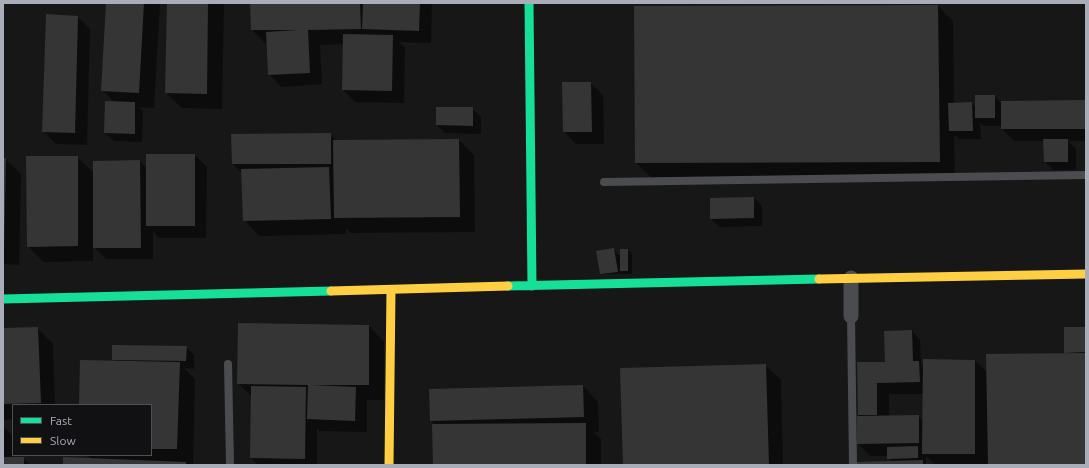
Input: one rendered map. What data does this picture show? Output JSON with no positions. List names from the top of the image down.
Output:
{
  "legend": ["Fast", "Slow"]
}
